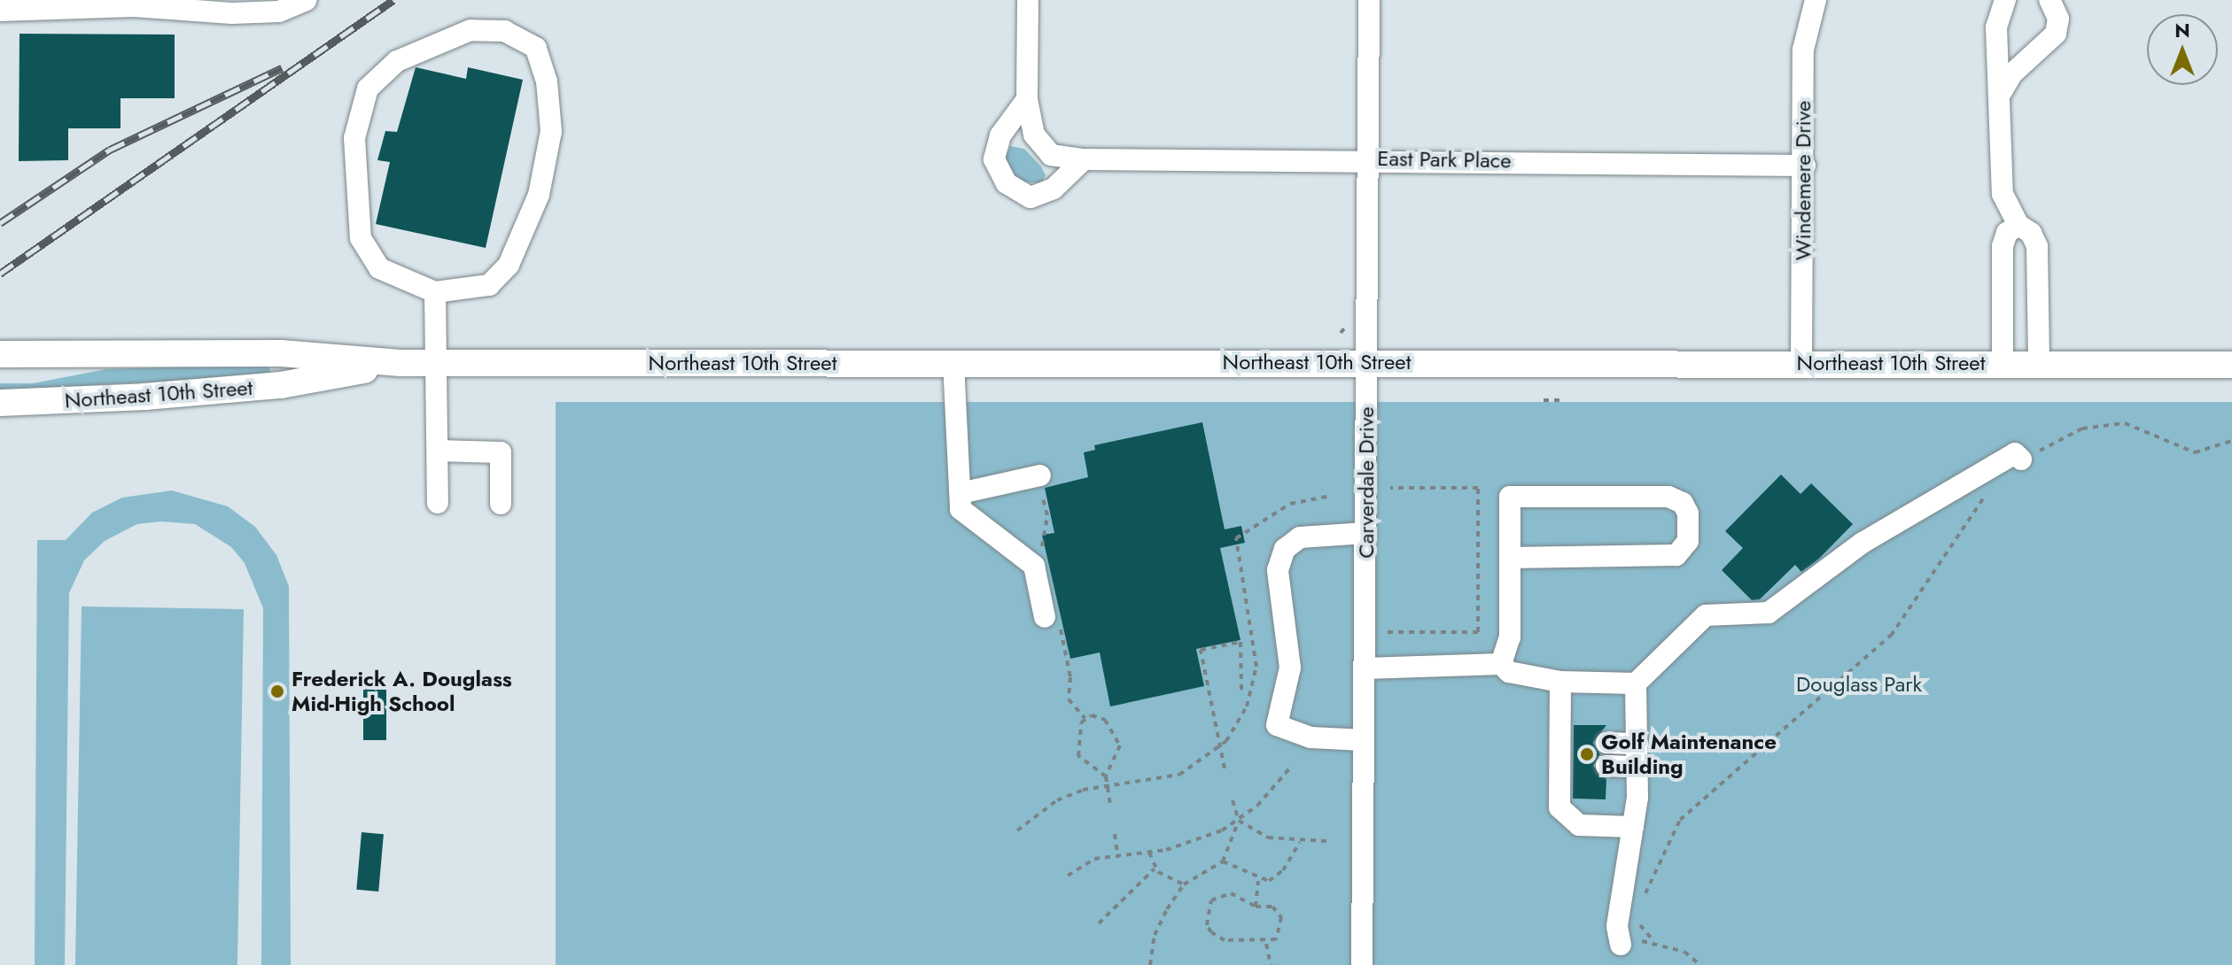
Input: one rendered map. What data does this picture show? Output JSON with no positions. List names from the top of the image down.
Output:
{
  "streets": {
    "main road": ["Northeast 10th Street"],
    "street": ["East Park Place", "Windemere Drive", "Carverdale Drive"]
  },
  "crossings": [
    ["East Park Place", "Windemere Drive"],
    ["East Park Place", "Carverdale Drive"],
    ["Windemere Drive", "Northeast 10th Street"],
    ["Northeast 10th Street", "Carverdale Drive"]
  ],
  "parks": ["Douglass Park"],
  "places": ["Frederick A. Douglass Mid-High School", "Golf Maintenance Building"],
  "north": "top"
}
